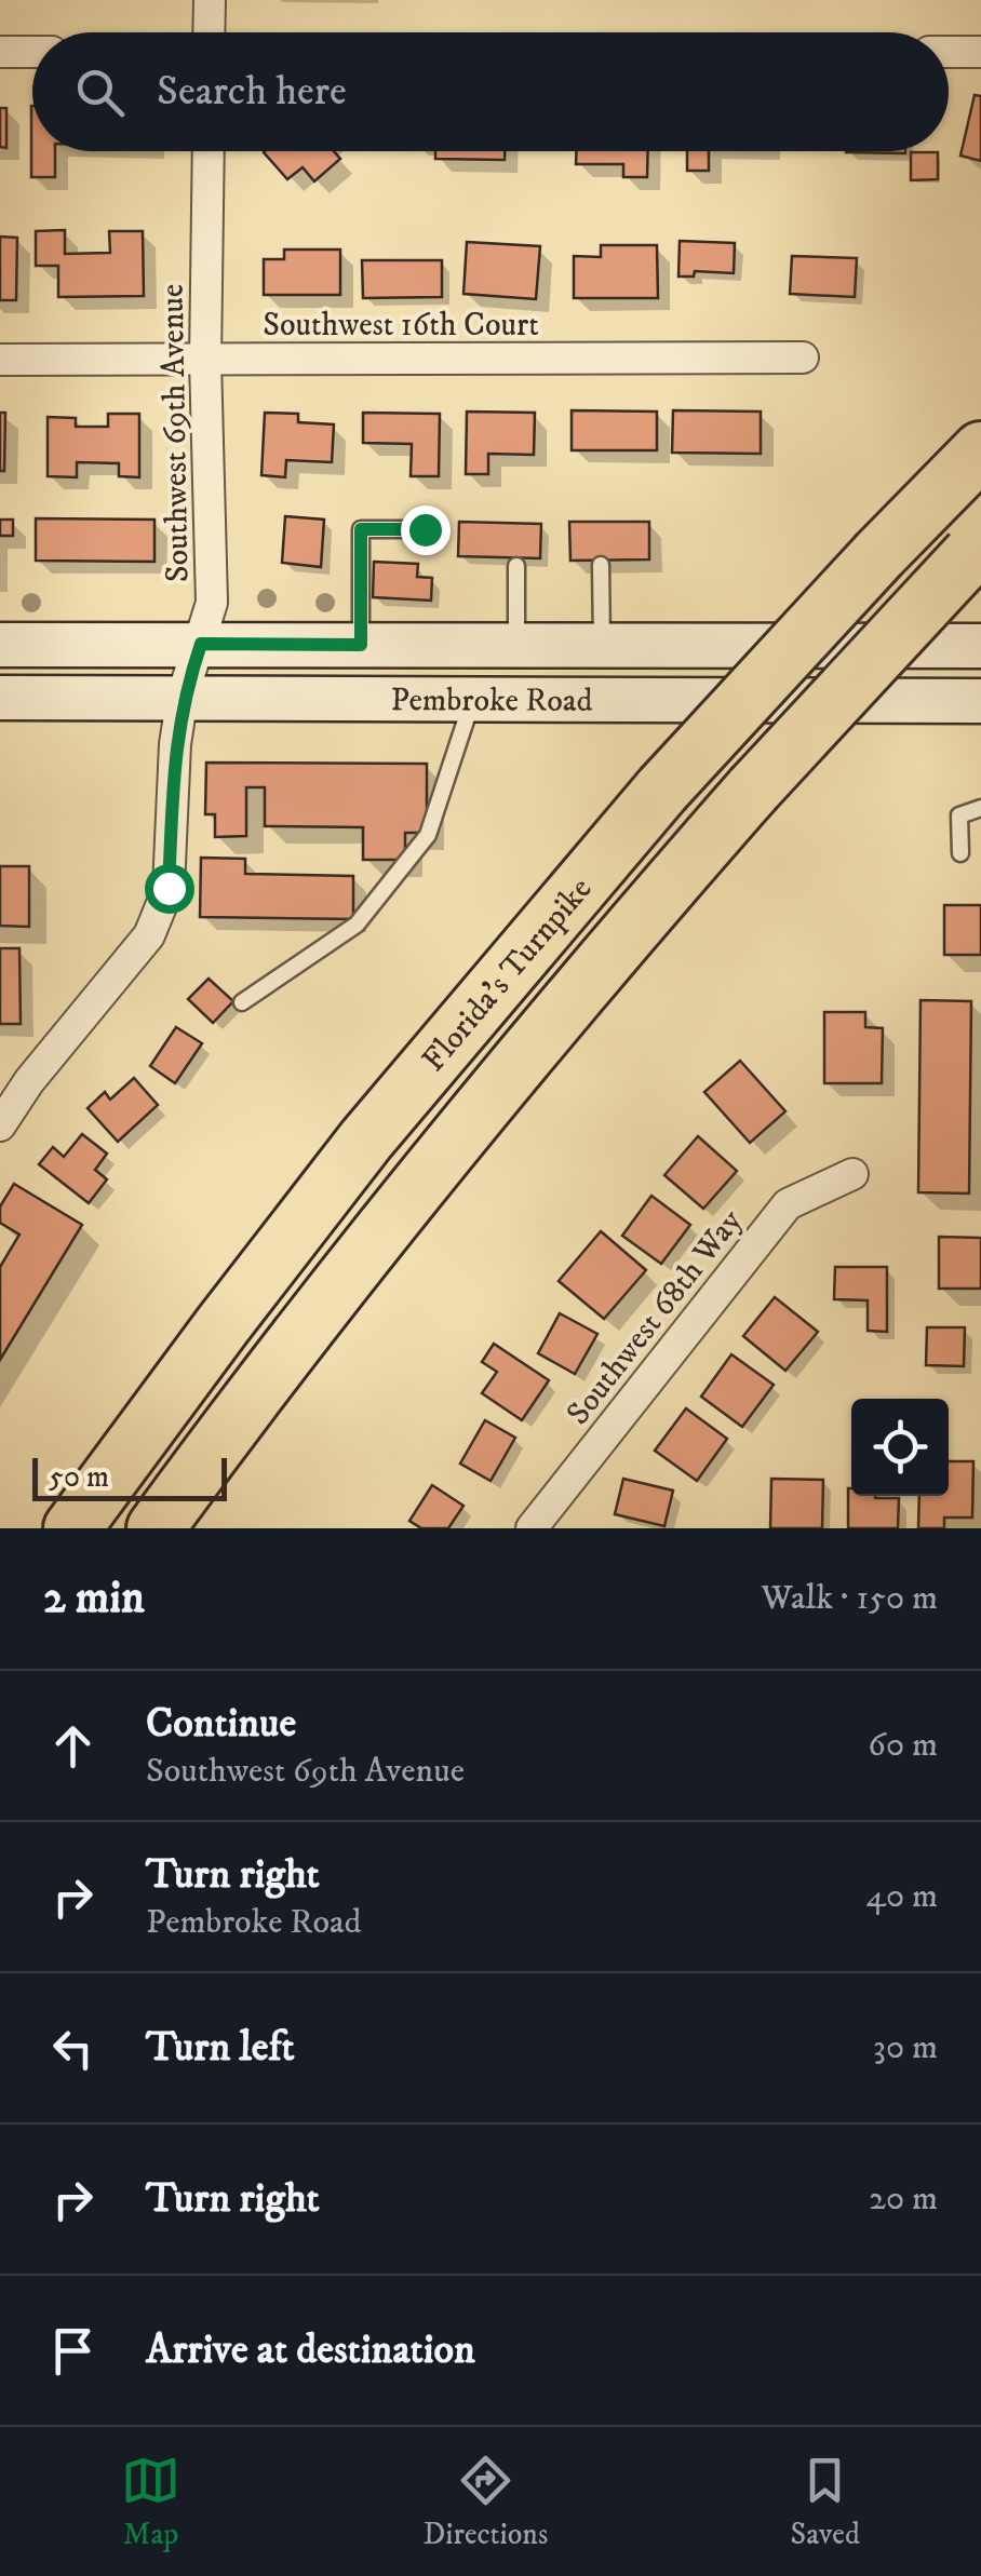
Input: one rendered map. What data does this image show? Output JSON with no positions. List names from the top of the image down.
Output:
{
  "streets": {
    "highway": ["Florida's Turnpike"],
    "main road": ["Pembroke Road"],
    "street": ["Southwest 16th Court", "Southwest 69th Avenue", "Southwest 68th Way"]
  },
  "crossings": [
    ["Southwest 16th Court", "Southwest 69th Avenue"],
    ["Southwest 69th Avenue", "Pembroke Road"]
  ],
  "scale_bar": "50 m",
  "page": {
    "search": "Search here",
    "scale": "50 m",
    "heading": ["2 min", "Walk · 150 m"],
    "list": [
      ["Continue", "Southwest 69th Avenue", "60 m"],
      ["Turn right", "Pembroke Road", "40 m"],
      ["Turn left", "30 m"],
      ["Turn right", "20 m"],
      "Arrive at destination"
    ],
    "nav": ["Map", "Directions", "Saved"]
  }
}
